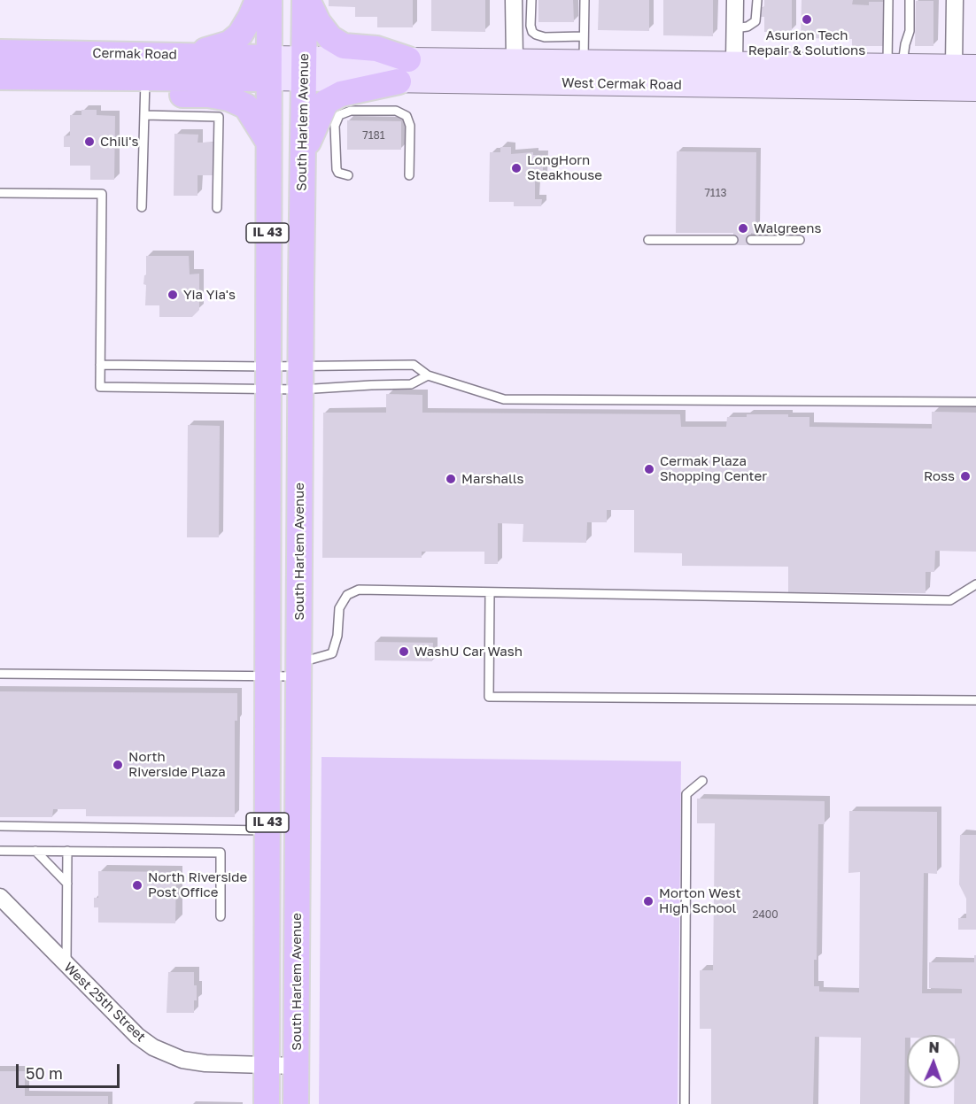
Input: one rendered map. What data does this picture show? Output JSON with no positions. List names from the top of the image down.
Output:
{
  "streets": {
    "main road": [
      "Cermak Road",
      "West Cermak Road",
      "South Harlem Avenue",
      "IL 43"
    ],
    "street": ["West 25th Street"]
  },
  "crossings": [
    ["Cermak Road", "West Cermak Road"],
    ["Cermak Road", "IL 43"],
    ["West Cermak Road", "South Harlem Avenue"],
    ["West Cermak Road", "IL 43"],
    ["South Harlem Avenue", "West 25th Street"],
    ["IL 43", "West 25th Street"]
  ],
  "places": [
    "Asurion Tech Repair & Solutions",
    "Chili's",
    "LongHorn Steakhouse",
    "Walgreens",
    "Yia Yia's",
    "Cermak Plaza Shopping Center",
    "Ross",
    "Marshalls",
    "WashU Car Wash",
    "North Riverside Plaza",
    "North Riverside Post Office",
    "Morton West High School"
  ],
  "house_numbers": ["7181", "7113", "2400"],
  "scale_bar": "50 m",
  "north": "top"
}
